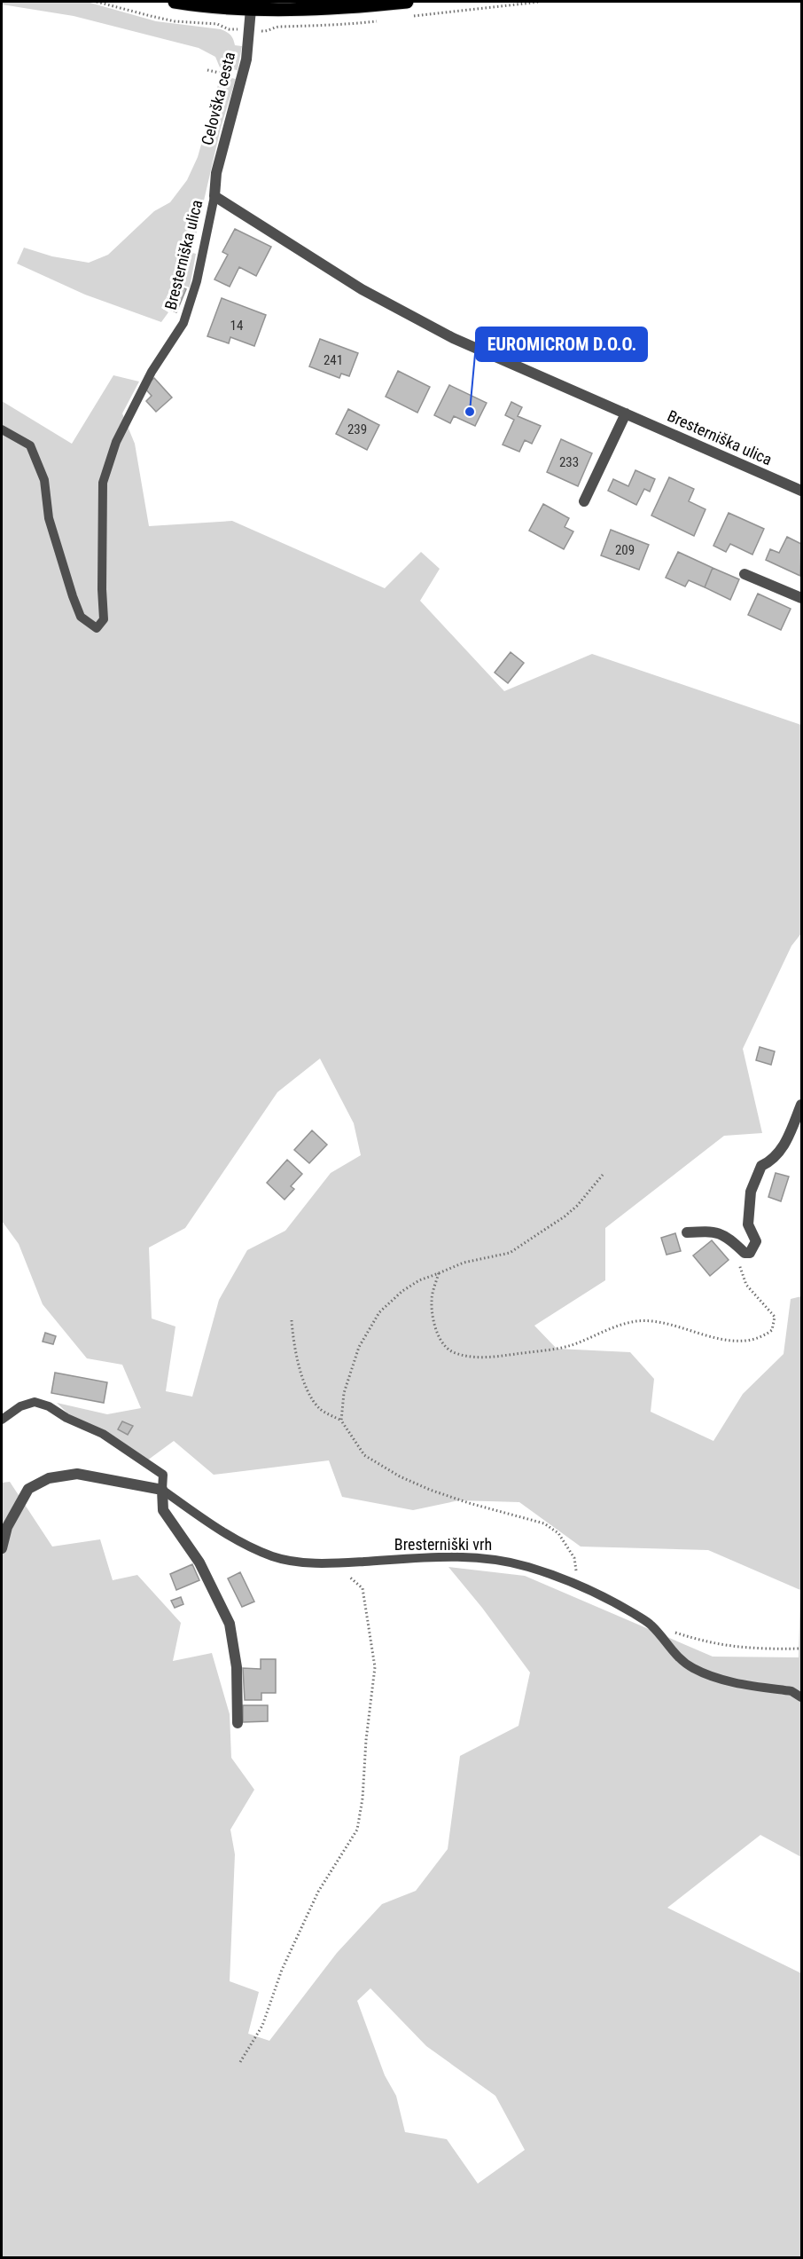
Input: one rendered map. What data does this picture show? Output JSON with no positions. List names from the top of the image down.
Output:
{
  "streets": {
    "street": ["Celovška cesta", "Bresterniška ulica", "Bresterniški vrh"]
  },
  "crossings": [
    ["Celovška cesta", "Bresterniška ulica"]
  ],
  "places": ["EUROMICROM D.O.O."],
  "house_numbers": [
    "14",
    "241",
    "239",
    "233",
    "209"
  ]
}
